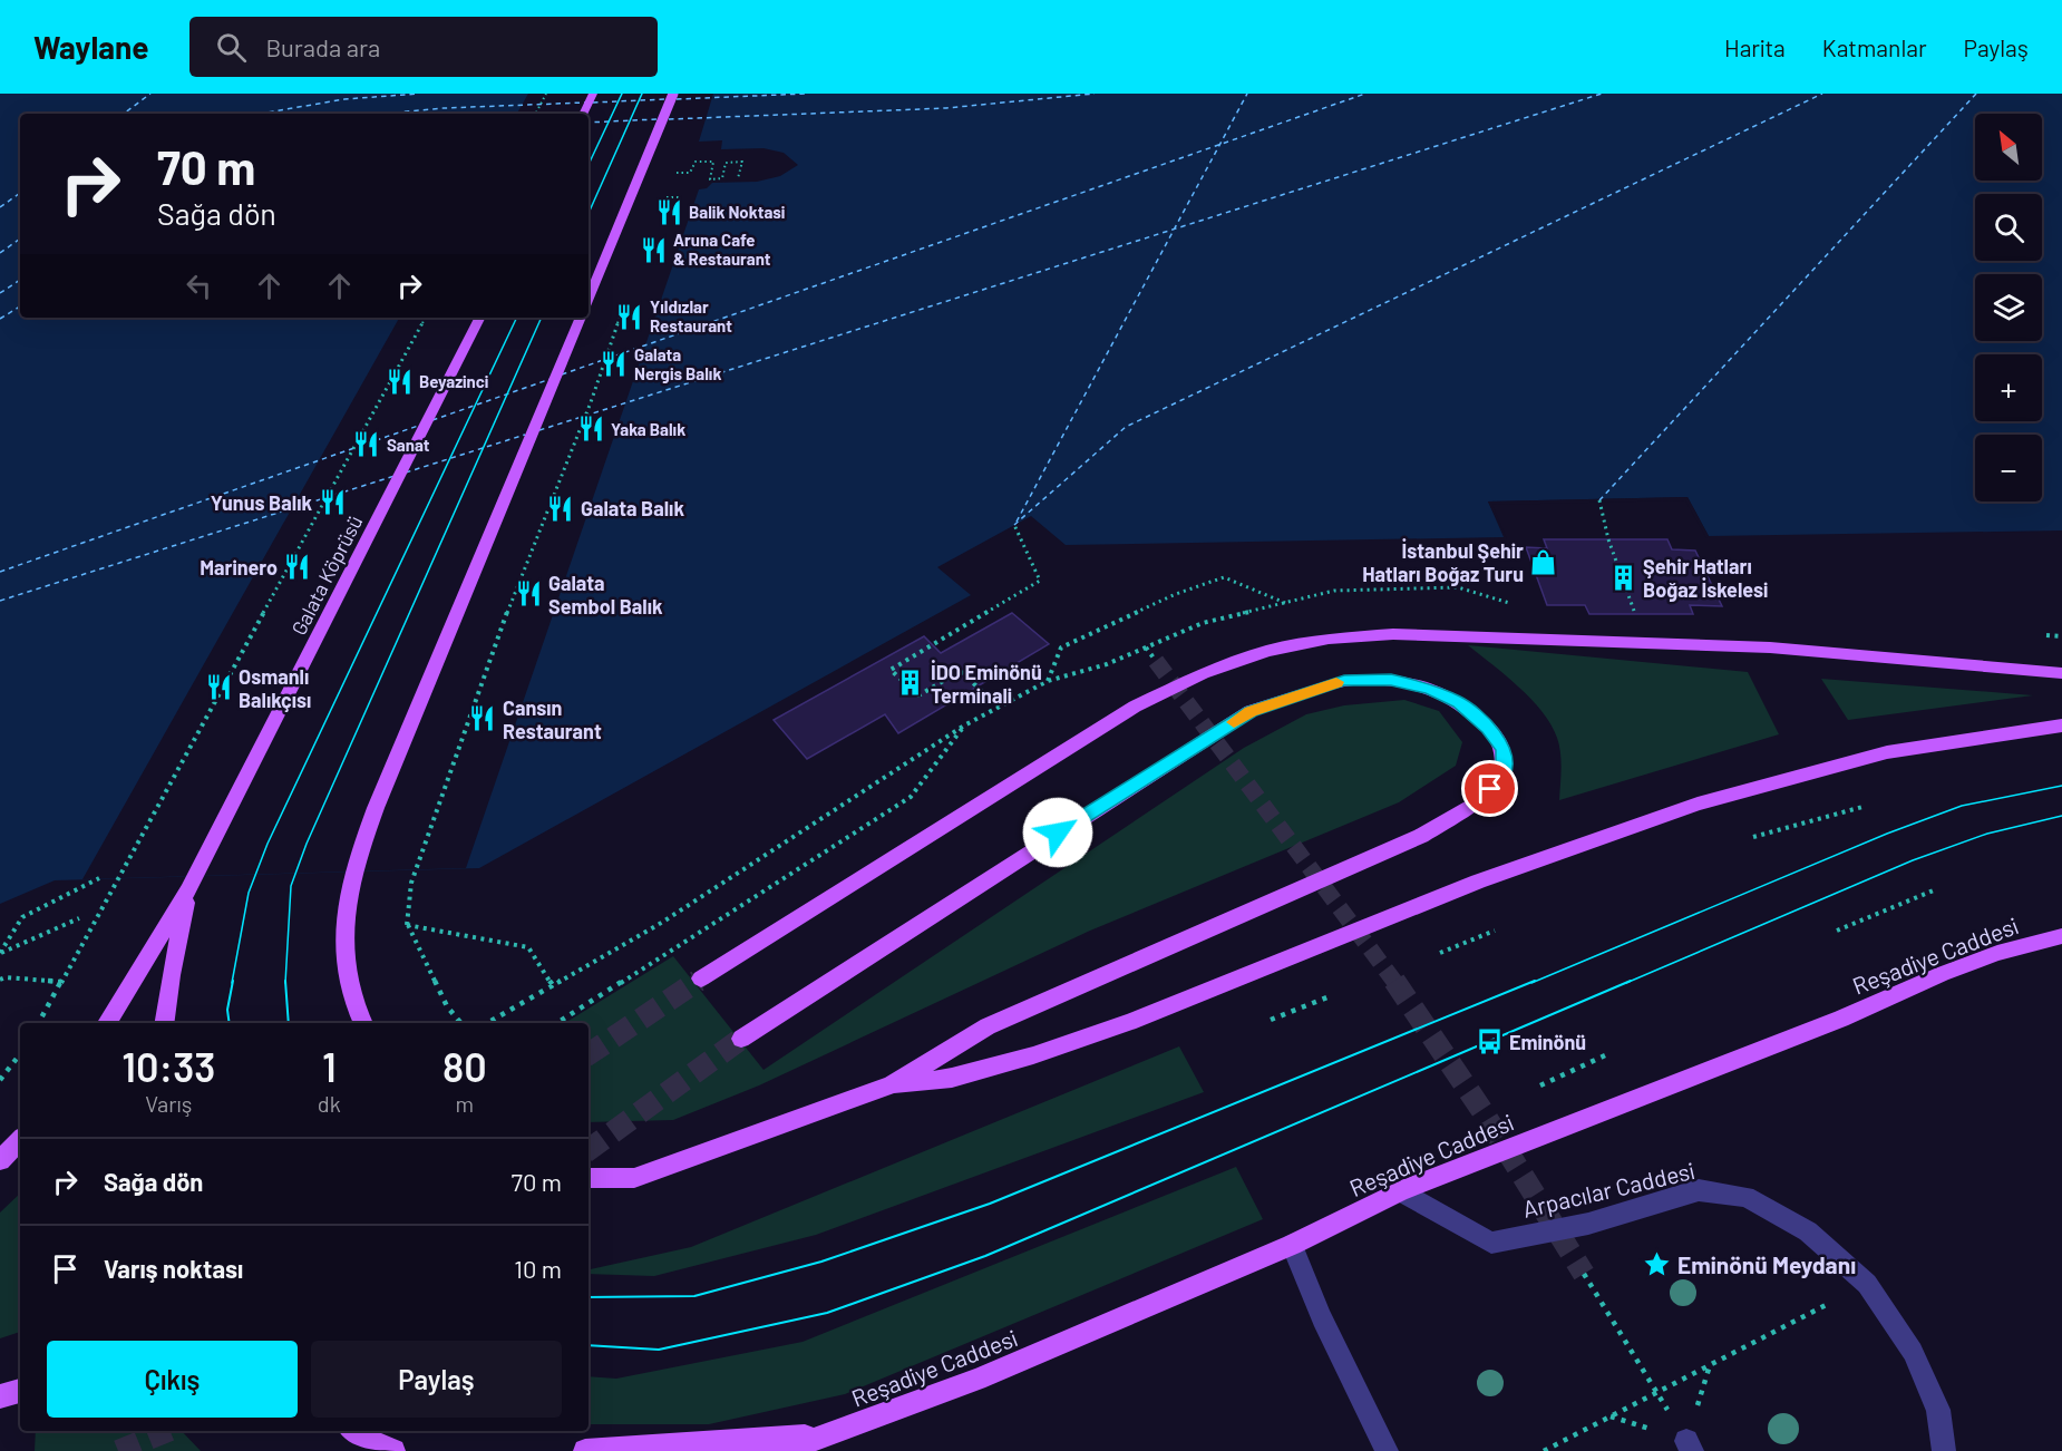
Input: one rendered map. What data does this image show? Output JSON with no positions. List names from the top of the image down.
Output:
{
  "streets": {
    "main road": ["Galata Köprüsü", "Reşadiye Caddesi"],
    "street": ["Arpacılar Caddesi"]
  },
  "crossings": [
    ["Reşadiye Caddesi", "Arpacılar Caddesi"]
  ],
  "places": {
    "restaurant": [
      "Balik Noktasi",
      "Aruna Cafe & Restaurant",
      "Yıldızlar Restaurant",
      "Galata Nergis Balık",
      "Beyazinci",
      "Yaka Balık",
      "Sanat",
      "Yunus Balık",
      "Galata Balık",
      "Marinero",
      "Galata Sembol Balık",
      "Osmanlı Balıkçısı",
      "Cansın Restaurant"
    ],
    "shop": ["İstanbul Şehir Hatları Boğaz Turu"],
    "building": ["Şehir Hatları Boğaz İskelesi", "İDO Eminönü Terminali"],
    "bus stop": ["Eminönü"],
    "place": ["Eminönü Meydanı"]
  },
  "north": "top left",
  "page": {
    "header": "Waylane",
    "search": "Burada ara",
    "nav": ["Harita", "Katmanlar", "Paylaş"],
    "map_buttons": ["+", "−"],
    "turn": ["70 m", "Sağa dön"],
    "eta": [
      "10:33",
      "Varış",
      "1",
      "dk",
      "80",
      "m"
    ],
    "list": [
      {
        "name": "Sağa dön",
        "value": "70 m"
      },
      {
        "name": "Varış noktası",
        "value": "10 m"
      }
    ],
    "buttons": ["Çıkış", "Paylaş"]
  }
}
